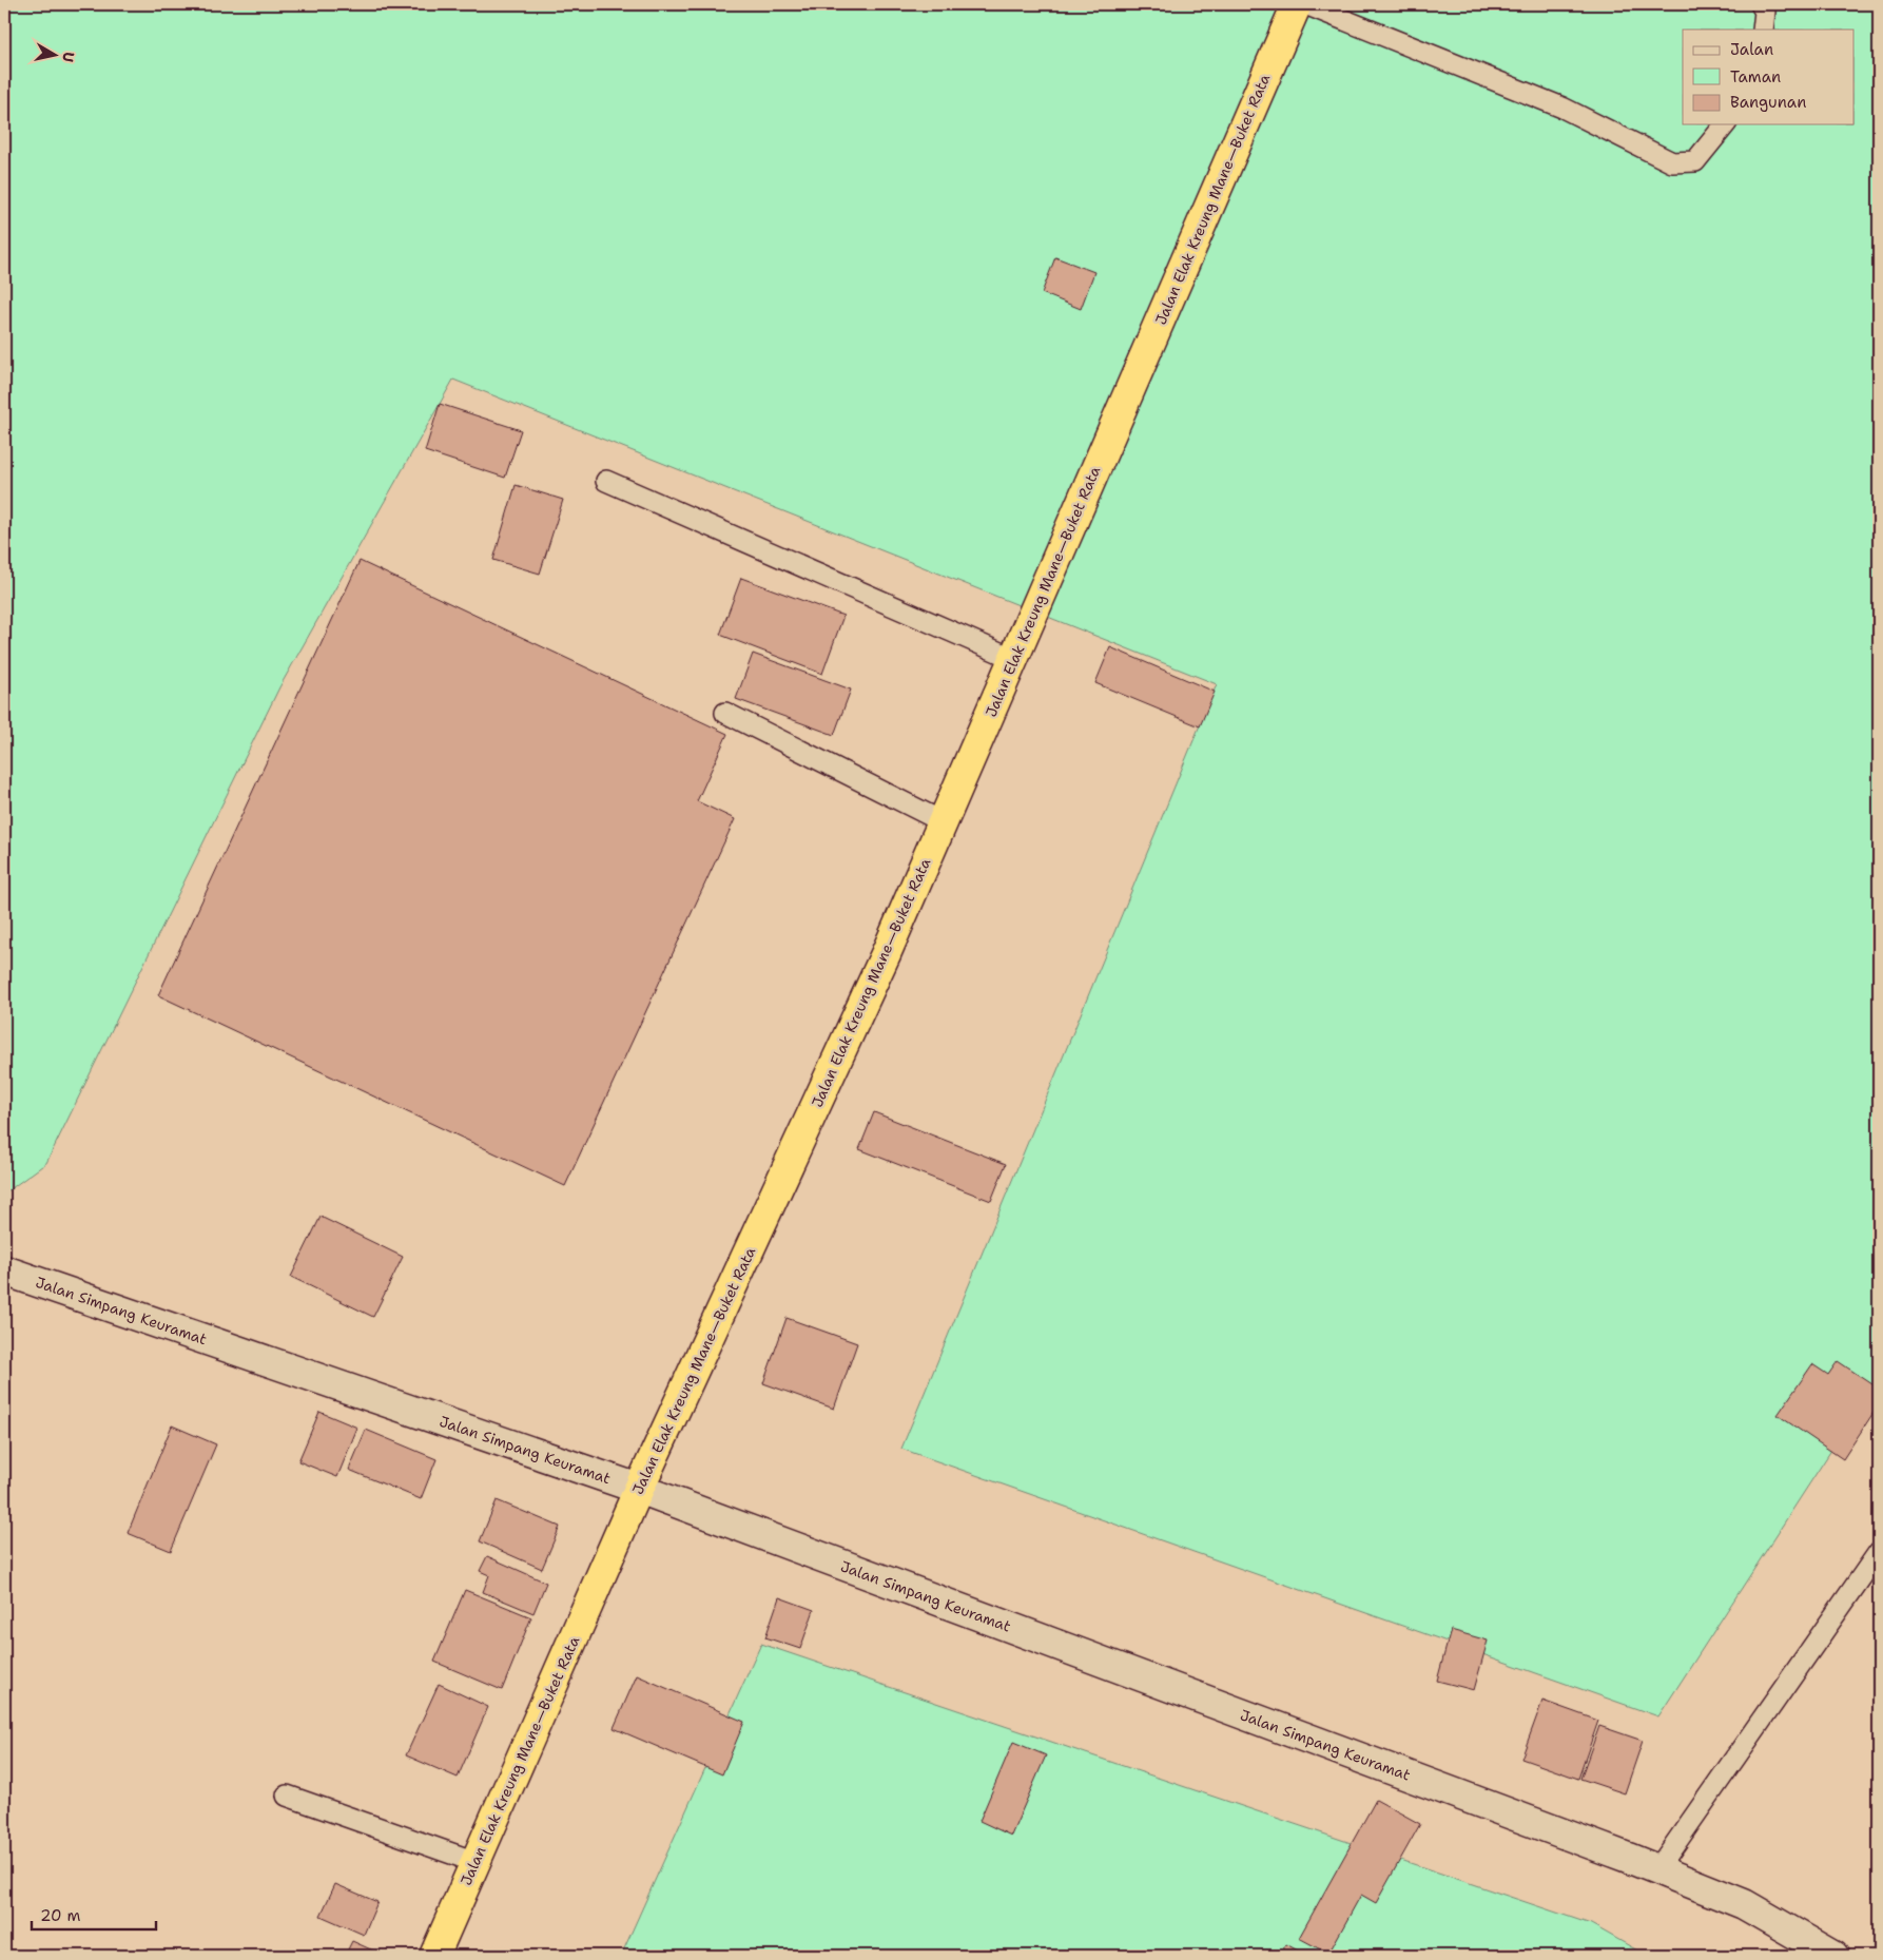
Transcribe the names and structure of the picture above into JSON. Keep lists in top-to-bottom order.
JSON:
{
  "streets": {
    "highway": ["Jalan Elak Kreung Mane—Buket Rata"],
    "main road": ["Jalan Simpang Keuramat"]
  },
  "crossings": [
    ["Jalan Elak Kreung Mane—Buket Rata", "Jalan Simpang Keuramat"]
  ],
  "legend": ["Jalan", "Taman", "Bangunan"],
  "scale_bar": "20 m",
  "north": "right"
}
